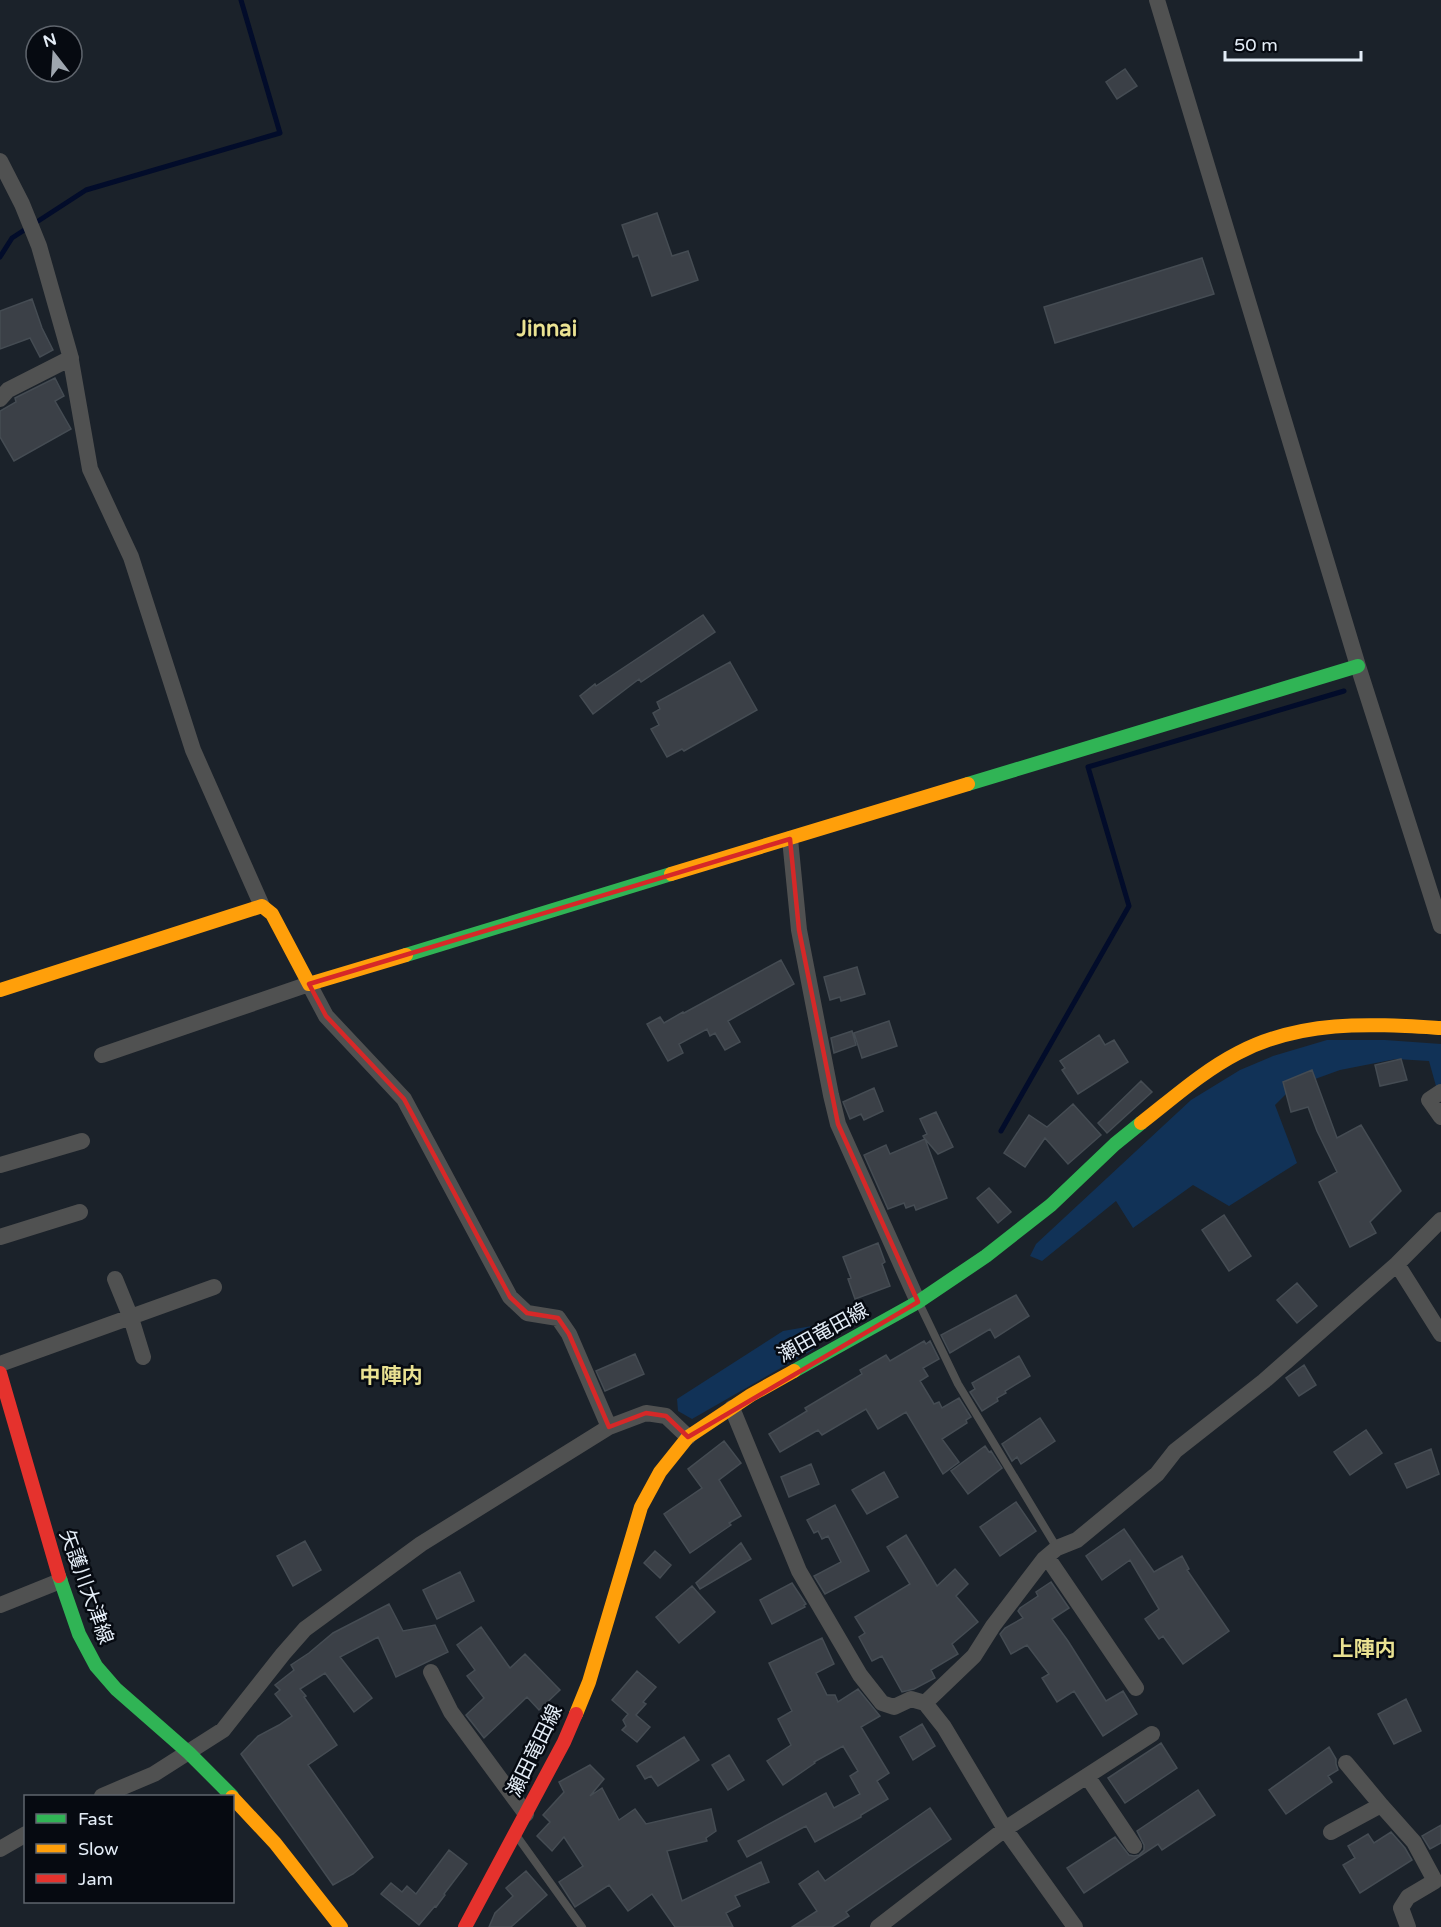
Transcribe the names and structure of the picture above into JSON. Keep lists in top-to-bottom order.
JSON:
{
  "streets": {
    "main road": ["瀬田竜田線", "矢護川大津線"]
  },
  "districts": ["Jinnai", "中陣内", "上陣内"],
  "legend": ["Fast", "Slow", "Jam"],
  "scale_bar": "50 m",
  "north": "top"
}
